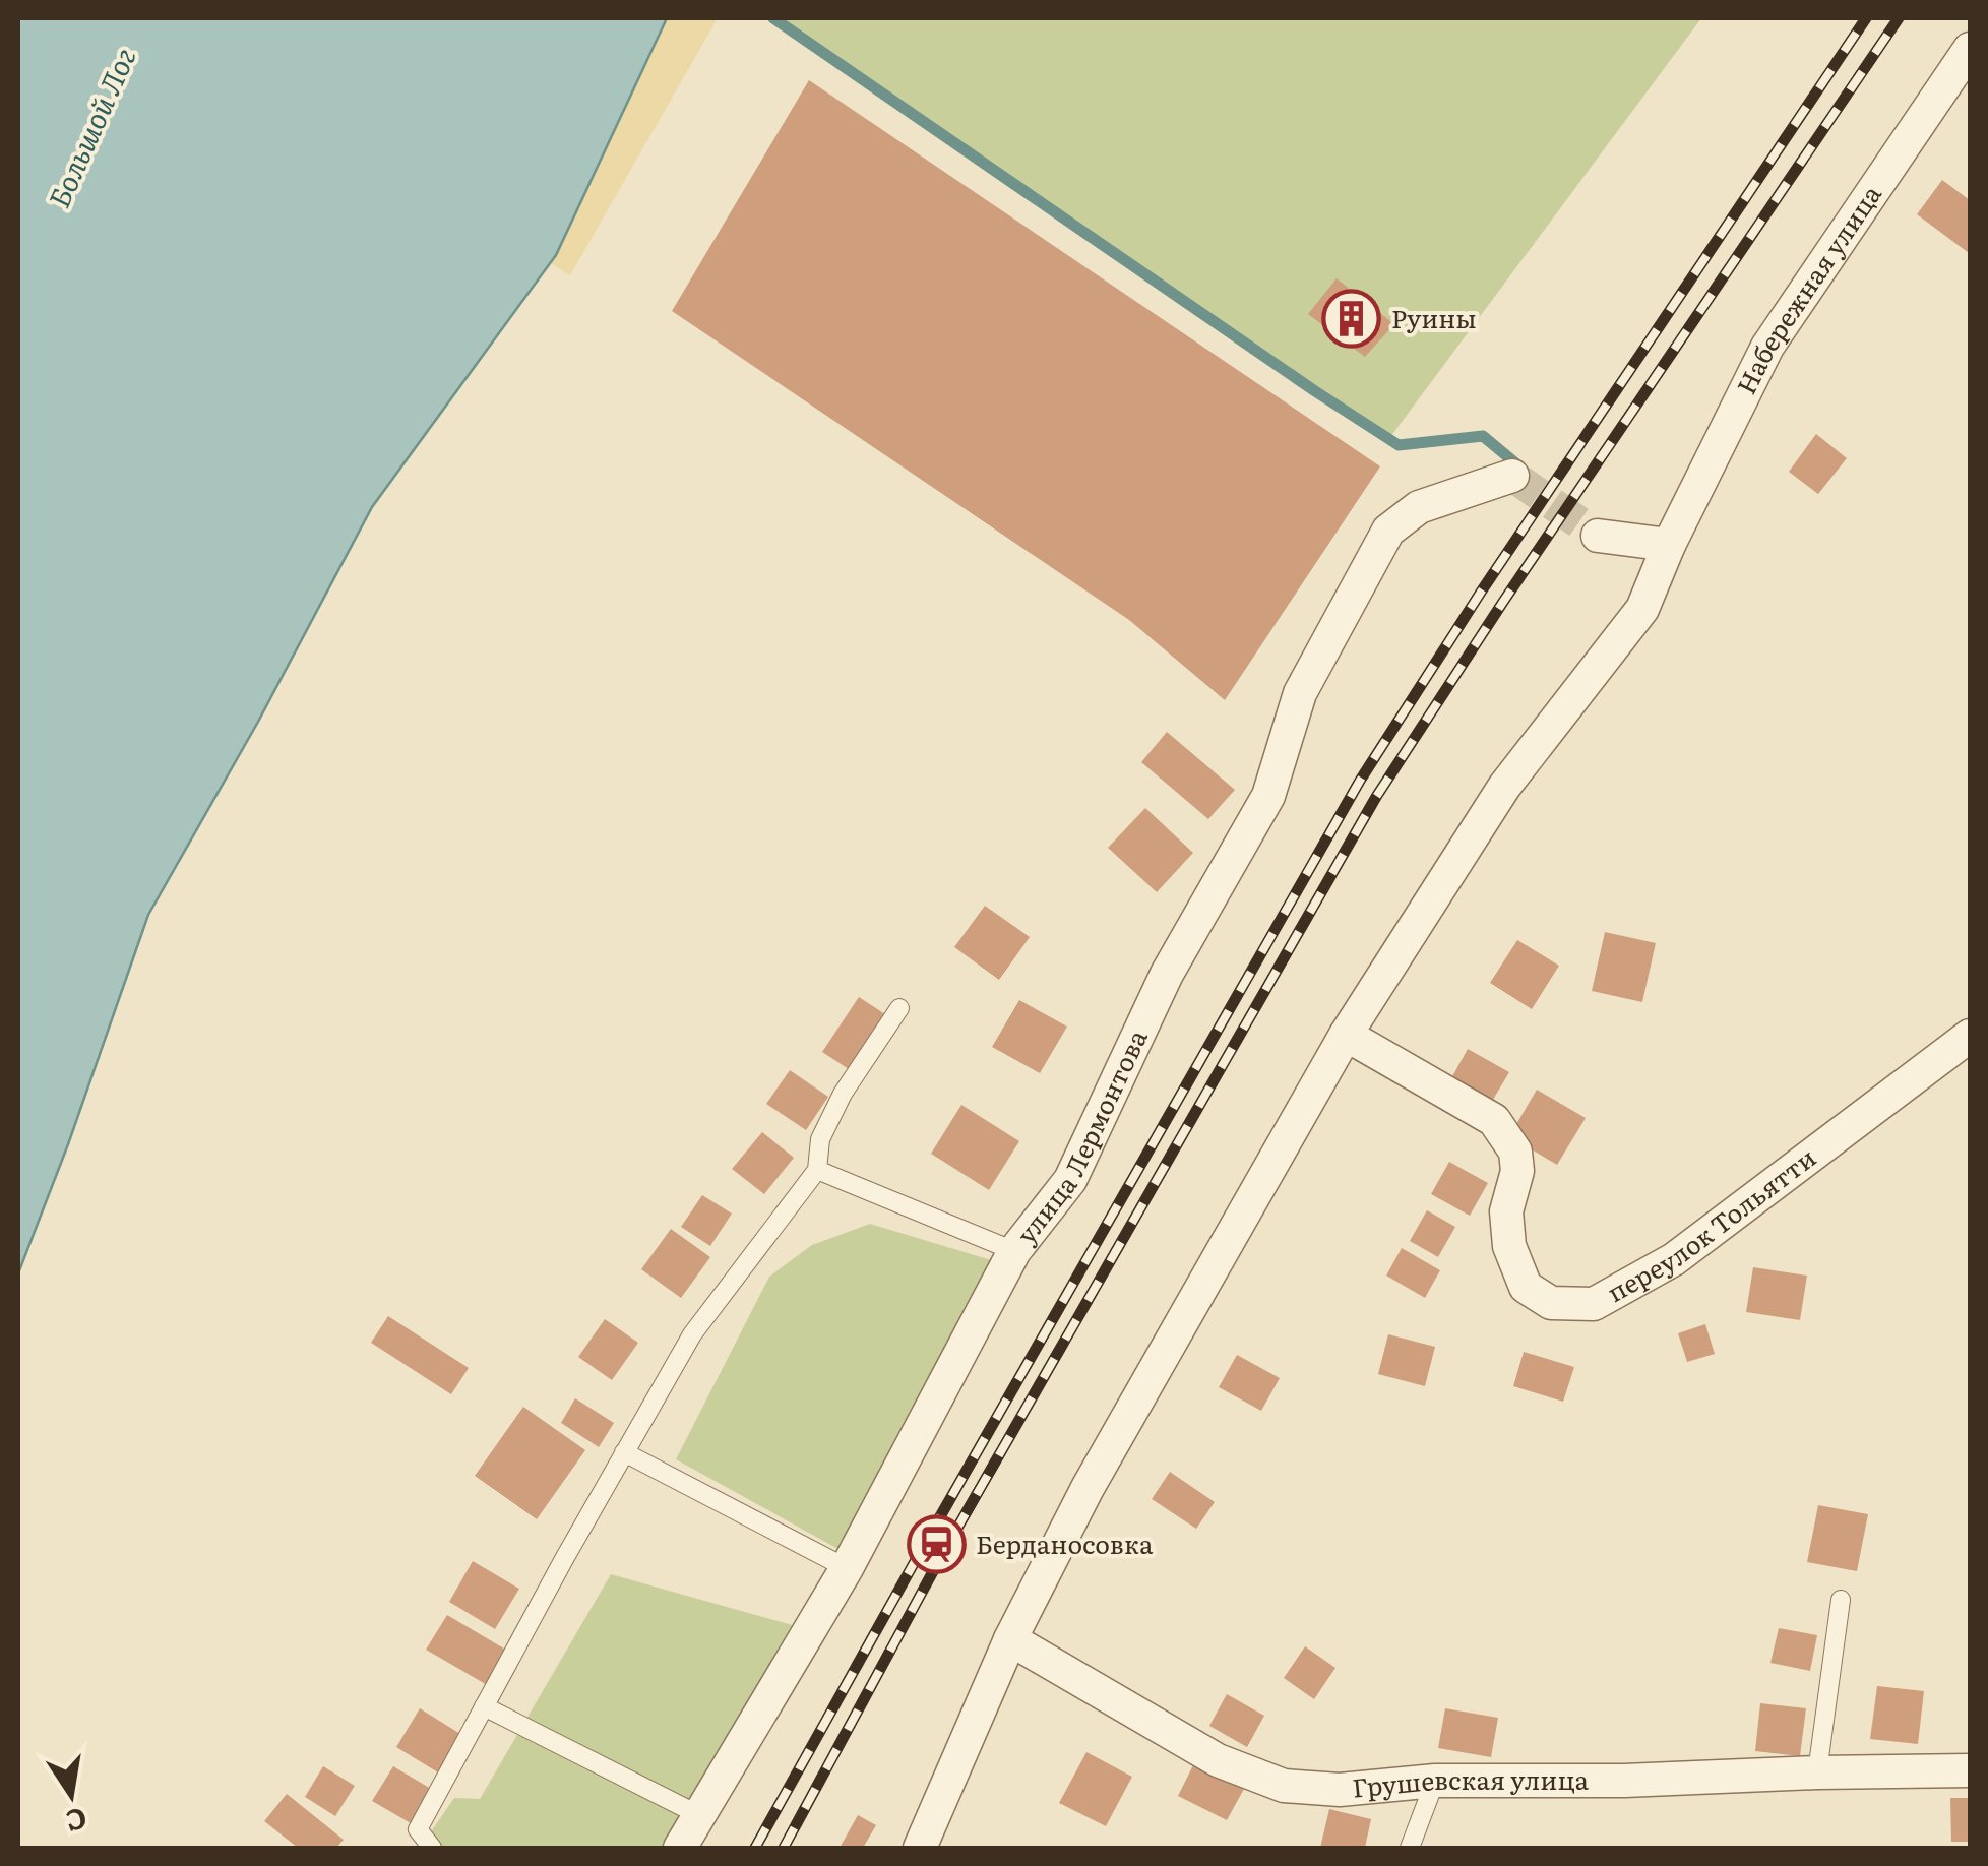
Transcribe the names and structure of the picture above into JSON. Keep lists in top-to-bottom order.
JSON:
{
  "streets": {
    "street": [
      "Набережная улица",
      "улица Лермонтова",
      "переулок Тольятти",
      "Грушевская улица"
    ]
  },
  "water": ["Большой Лог"],
  "places": {
    "building": ["Руины"],
    "station": ["Берданосовка"]
  },
  "north": "bottom"
}
